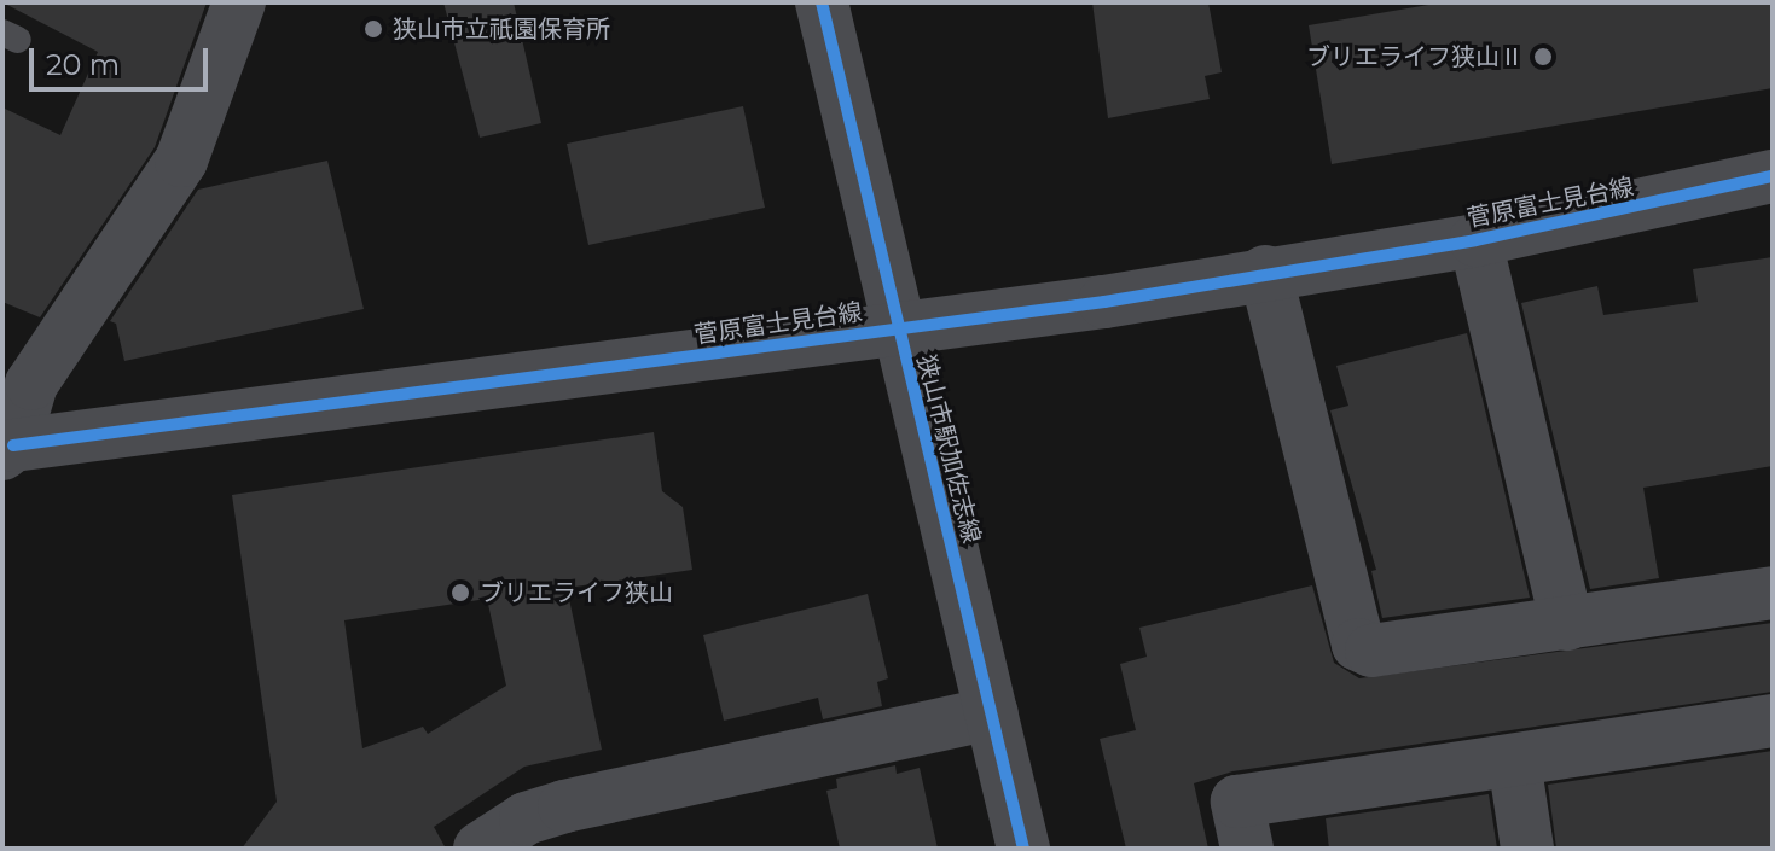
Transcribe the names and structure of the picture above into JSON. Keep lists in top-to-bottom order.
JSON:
{
  "streets": {
    "street": ["菅原富士見台線", "狭山市駅加佐志線"]
  },
  "crossings": [
    ["菅原富士見台線", "狭山市駅加佐志線"]
  ],
  "places": ["狭山市立祇園保育所", "ブリエライフ狭山Ⅱ", "ブリエライフ狭山"],
  "scale_bar": "20 m"
}
